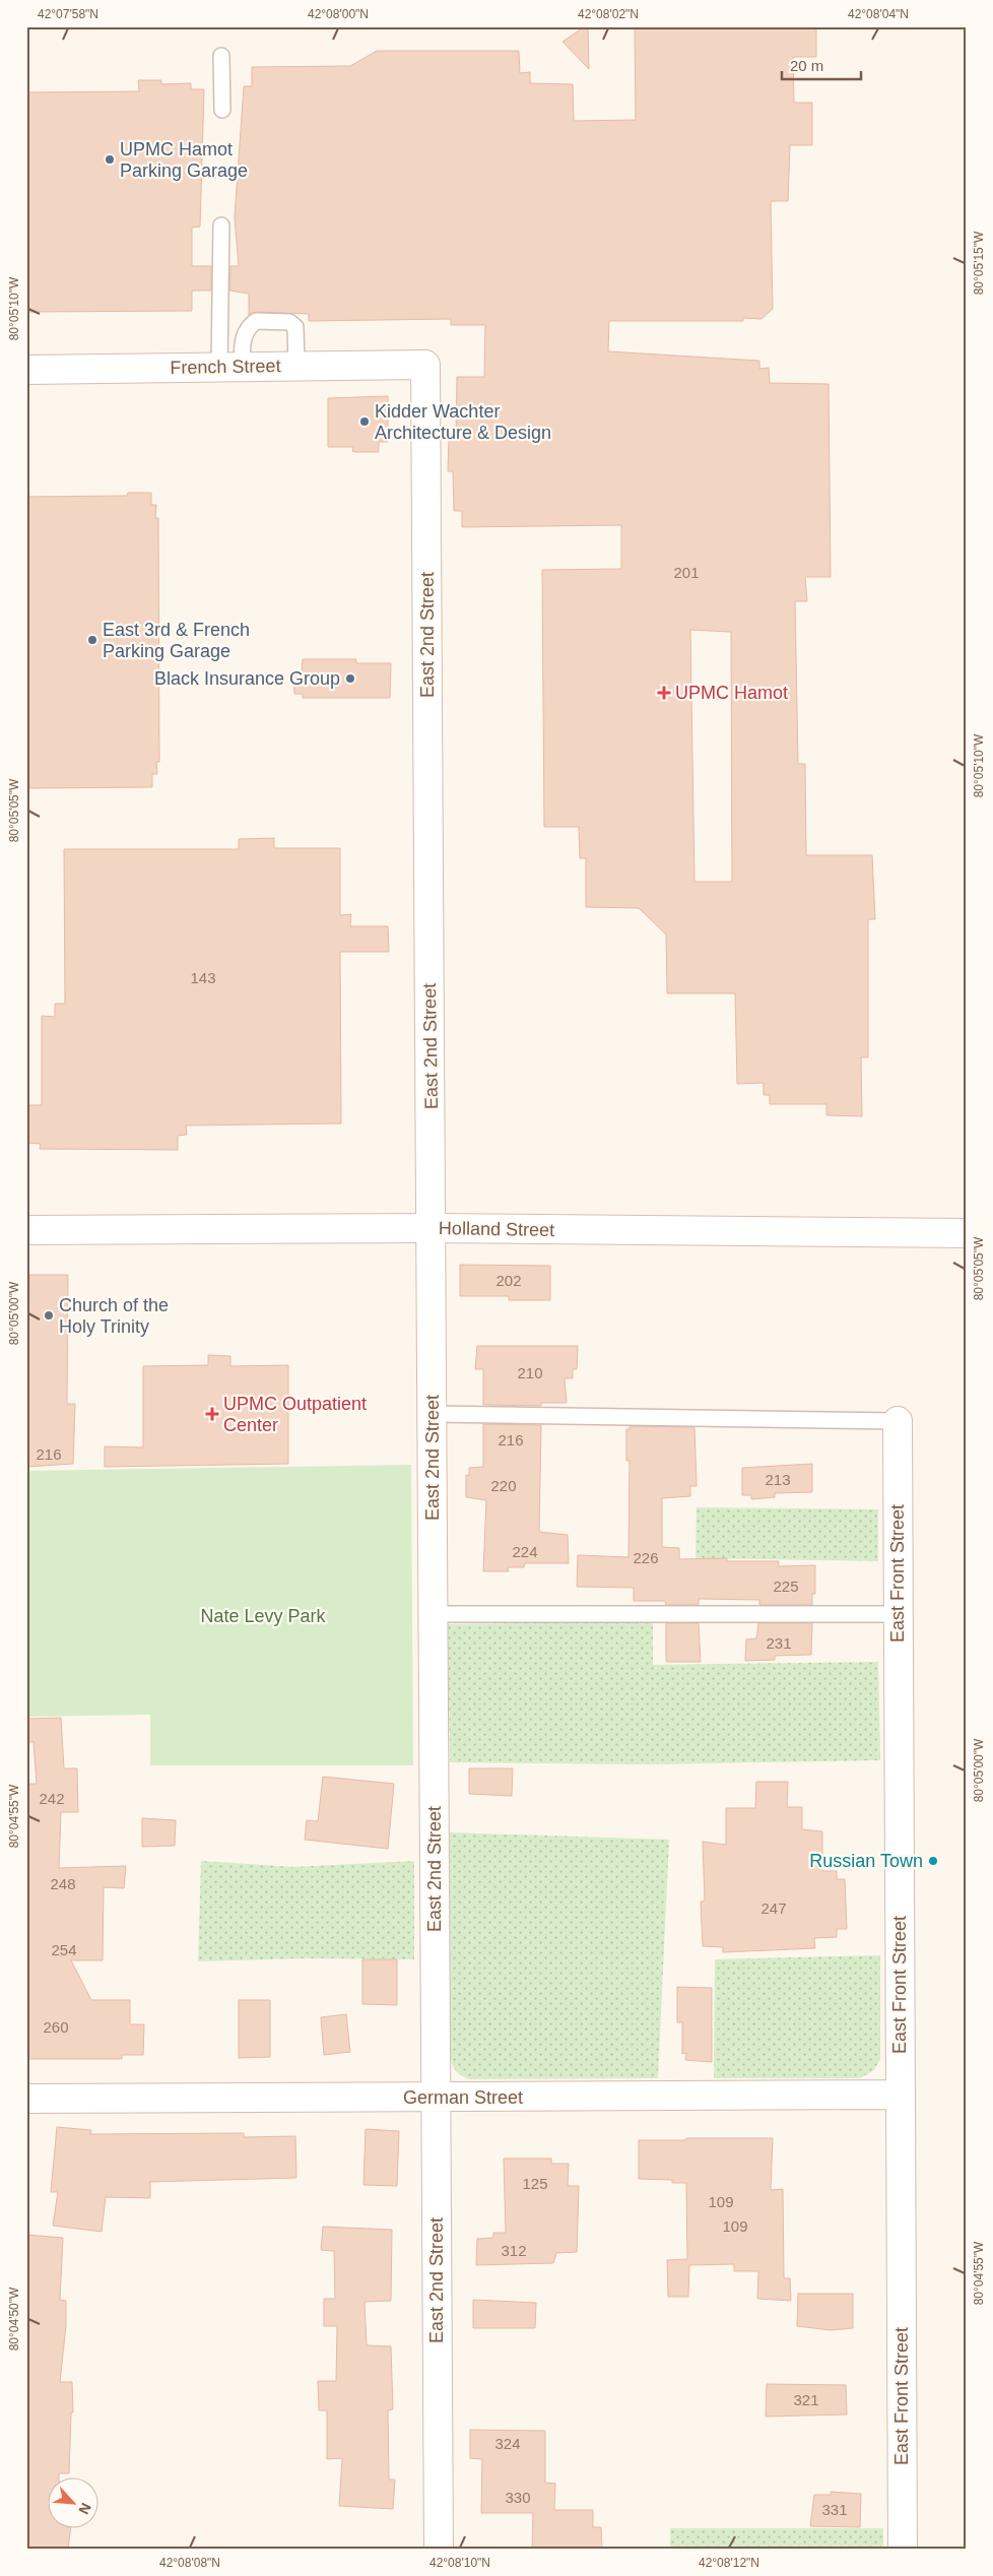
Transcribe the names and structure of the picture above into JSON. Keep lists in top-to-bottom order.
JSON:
{
  "streets": {
    "street": [
      "French Street",
      "East 2nd Street",
      "Holland Street",
      "East Front Street",
      "German Street"
    ]
  },
  "crossings": [
    ["French Street", "East 2nd Street"],
    ["East 2nd Street", "Holland Street"],
    ["East 2nd Street", "German Street"],
    ["East Front Street", "German Street"]
  ],
  "parks": ["Nate Levy Park"],
  "places": {
    "other": [
      "UPMC Hamot Parking Garage",
      "Kidder Wachter Architecture & Design",
      "East 3rd & French Parking Garage",
      "Black Insurance Group",
      "Church of the Holy Trinity",
      "Russian Town"
    ],
    "health": ["UPMC Hamot", "UPMC Outpatient Center"]
  },
  "house_numbers": [
    "201",
    "143",
    "202",
    "210",
    "216",
    "216",
    "213",
    "220",
    "224",
    "226",
    "225",
    "231",
    "242",
    "248",
    "247",
    "254",
    "260",
    "125",
    "109",
    "109",
    "312",
    "321",
    "324",
    "330",
    "331"
  ],
  "scale_bar": "20 m",
  "north": "bottom right",
  "coordinates": [
    "42°07'58\"N",
    "42°08'00\"N",
    "42°08'02\"N",
    "42°08'04\"N",
    "80°05'15\"W",
    "80°05'10\"W",
    "80°05'05\"W",
    "80°05'00\"W",
    "80°04'55\"W",
    "80°04'50\"W",
    "42°08'08\"N",
    "42°08'10\"N",
    "42°08'12\"N"
  ]
}
